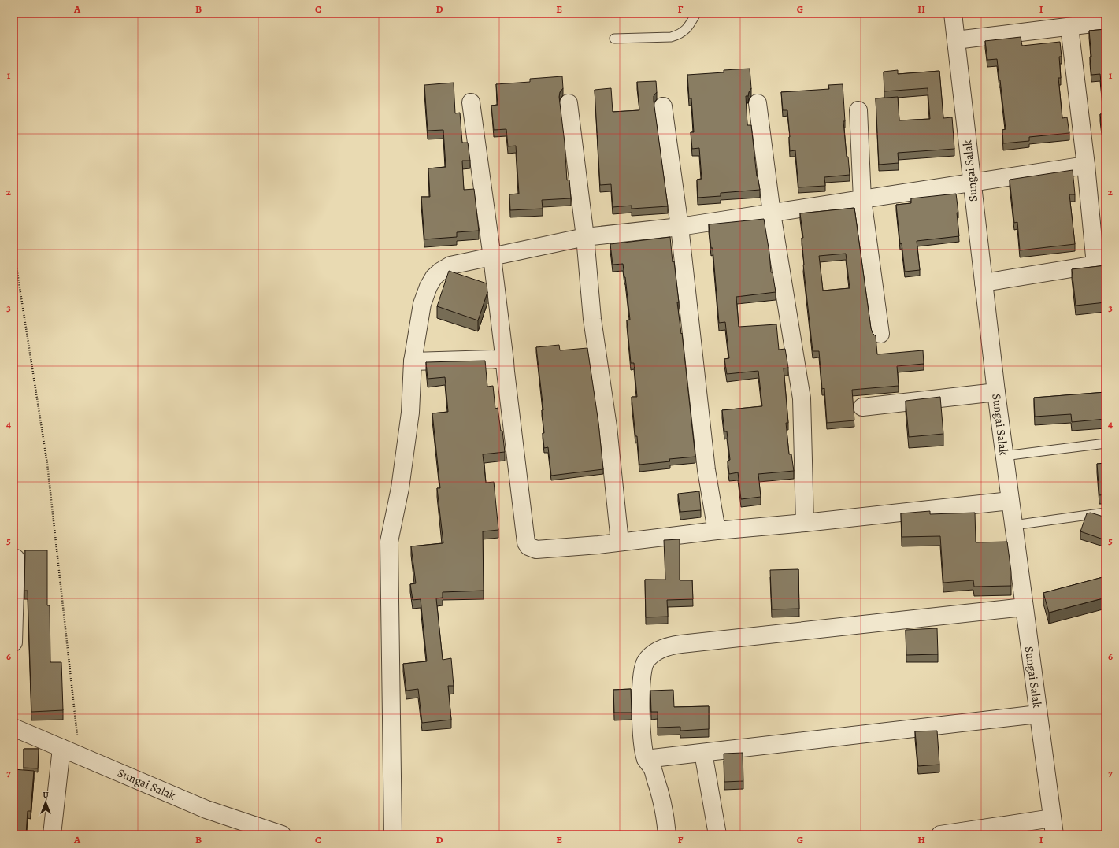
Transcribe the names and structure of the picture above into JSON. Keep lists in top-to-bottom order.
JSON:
{
  "streets": {
    "street": ["Sungai Salak"]
  },
  "north": "top",
  "grid": {
    "columns": [
      "A",
      "B",
      "C",
      "D",
      "E",
      "F",
      "G",
      "H",
      "I"
    ],
    "rows": [
      "1",
      "2",
      "3",
      "4",
      "5",
      "6",
      "7"
    ]
  }
}
